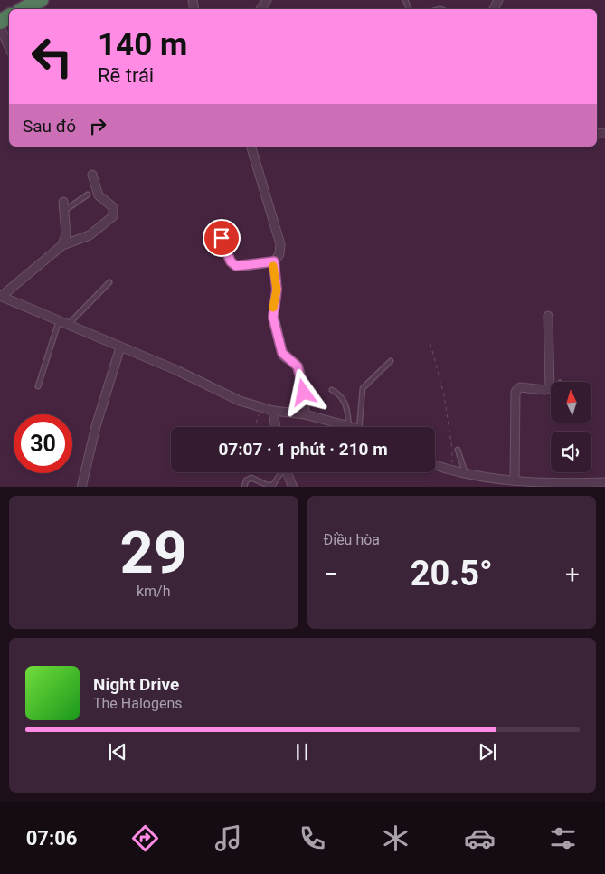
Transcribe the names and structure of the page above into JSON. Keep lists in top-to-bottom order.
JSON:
{
  "north": "top",
  "page": {
    "turn": ["140 m", "Rẽ trái"],
    "then": "Sau đó",
    "limit": "30",
    "trip": "07:07 · 1 phút · 210 m",
    "tile": [
      ["29", "km/h"],
      "Điều hòa"
    ],
    "heat": ["−", "20.5°", "+"],
    "song": ["Night Drive", "The Halogens"],
    "tabs": "07:06"
  }
}
